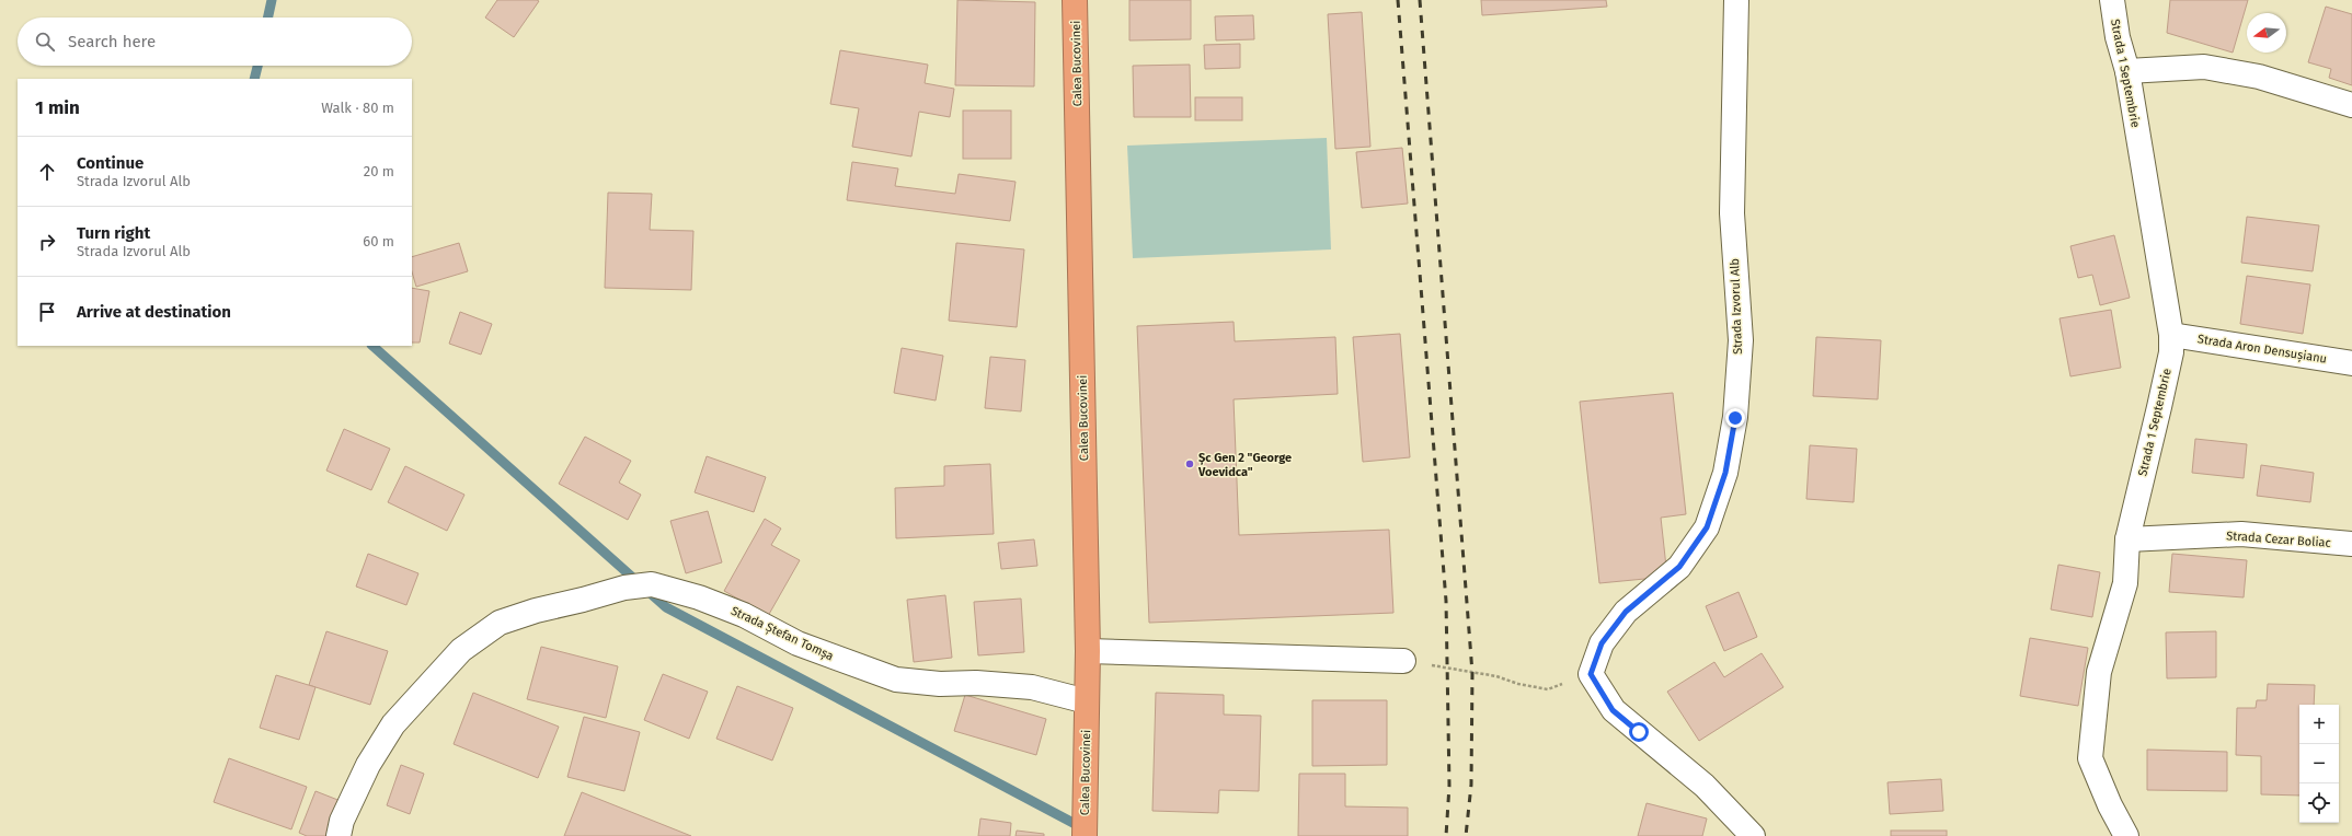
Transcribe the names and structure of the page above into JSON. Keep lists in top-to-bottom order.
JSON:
{
  "streets": {
    "highway": ["Calea Bucovinei"],
    "street": [
      "Strada 1 Septembrie",
      "Strada Izvorul Alb",
      "Strada Aron Densușianu",
      "Strada Cezar Boliac",
      "Strada Ștefan Tomșa"
    ]
  },
  "crossings": [
    ["Calea Bucovinei", "Strada Ștefan Tomșa"],
    ["Strada 1 Septembrie", "Strada Aron Densușianu"],
    ["Strada 1 Septembrie", "Strada Cezar Boliac"]
  ],
  "places": ["Șc Gen 2 \"George Voevidca\""],
  "north": "left",
  "page": {
    "search": "Search here",
    "heading": ["1 min", "Walk · 80 m"],
    "list": [
      ["Continue", "Strada Izvorul Alb", "20 m"],
      ["Turn right", "Strada Izvorul Alb", "60 m"],
      "Arrive at destination"
    ],
    "map_buttons": ["+", "−"]
  }
}
